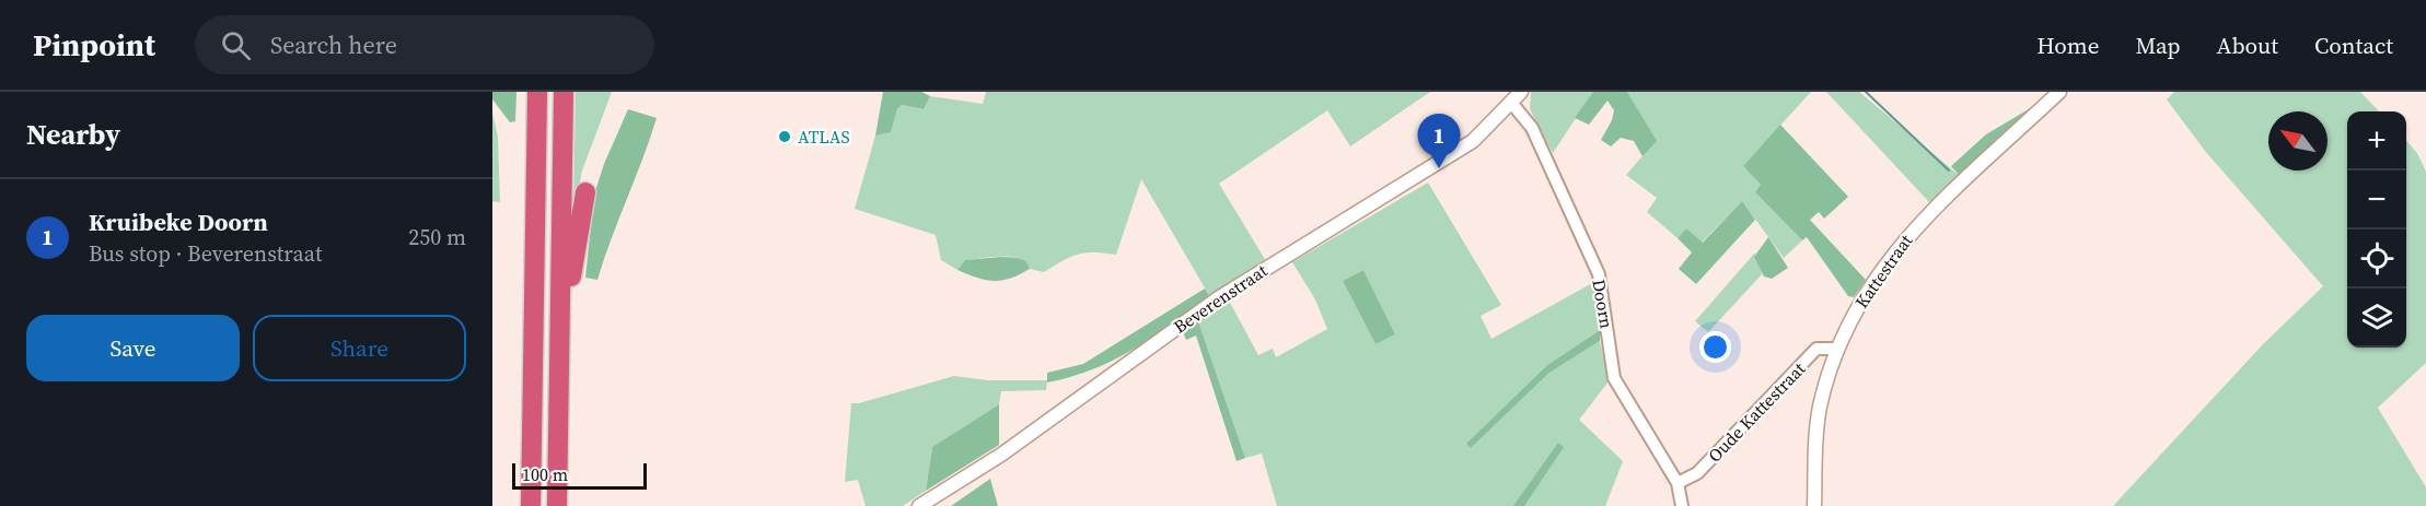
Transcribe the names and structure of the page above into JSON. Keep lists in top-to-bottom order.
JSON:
{
  "streets": {
    "street": [
      "Kattestraat",
      "Beverenstraat",
      "Doorn",
      "Oude Kattestraat"
    ]
  },
  "crossings": [
    ["Kattestraat", "Oude Kattestraat"],
    ["Beverenstraat", "Doorn"],
    ["Doorn", "Oude Kattestraat"]
  ],
  "places": ["ATLAS"],
  "scale_bar": "100 m",
  "north": "top left",
  "page": {
    "header": "Pinpoint",
    "search": "Search here",
    "nav": [
      "Home",
      "Map",
      "About",
      "Contact"
    ],
    "heading": "Nearby",
    "map_buttons": ["+", "−"],
    "pins": "1",
    "list": [
      {
        "mark": "1",
        "name": "Kruibeke Doorn",
        "note": "Bus stop · Beverenstraat",
        "value": "250 m"
      }
    ],
    "buttons": ["Save", "Share"],
    "scale": "100 m"
  }
}
